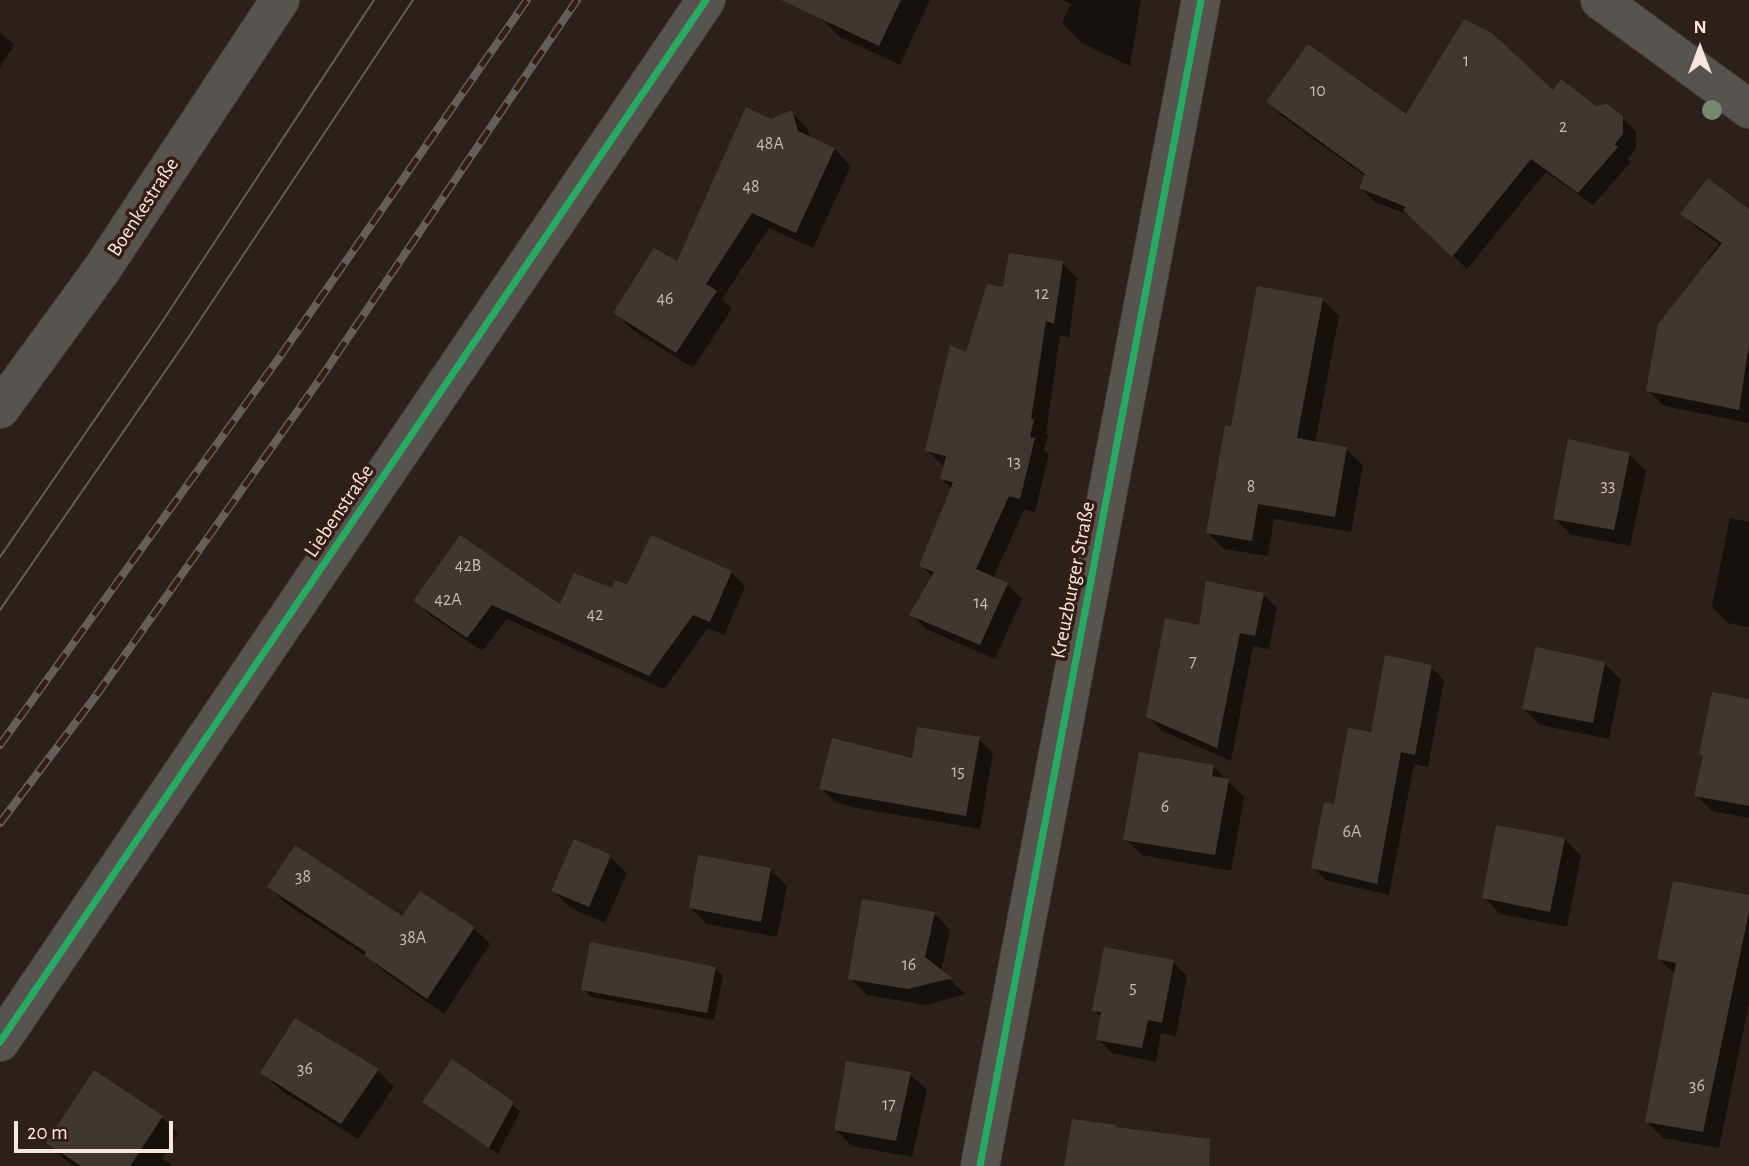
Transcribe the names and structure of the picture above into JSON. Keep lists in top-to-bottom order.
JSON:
{
  "streets": {
    "street": ["Boenkestraße", "Liebenstraße", "Kreuzburger Straße"]
  },
  "house_numbers": [
    "1",
    "10",
    "2",
    "48A",
    "48",
    "12",
    "46",
    "13",
    "33",
    "8",
    "42B",
    "42A",
    "14",
    "42",
    "7",
    "15",
    "6",
    "6A",
    "38",
    "38A",
    "16",
    "5",
    "36",
    "36",
    "17"
  ],
  "scale_bar": "20 m",
  "north": "top"
}
